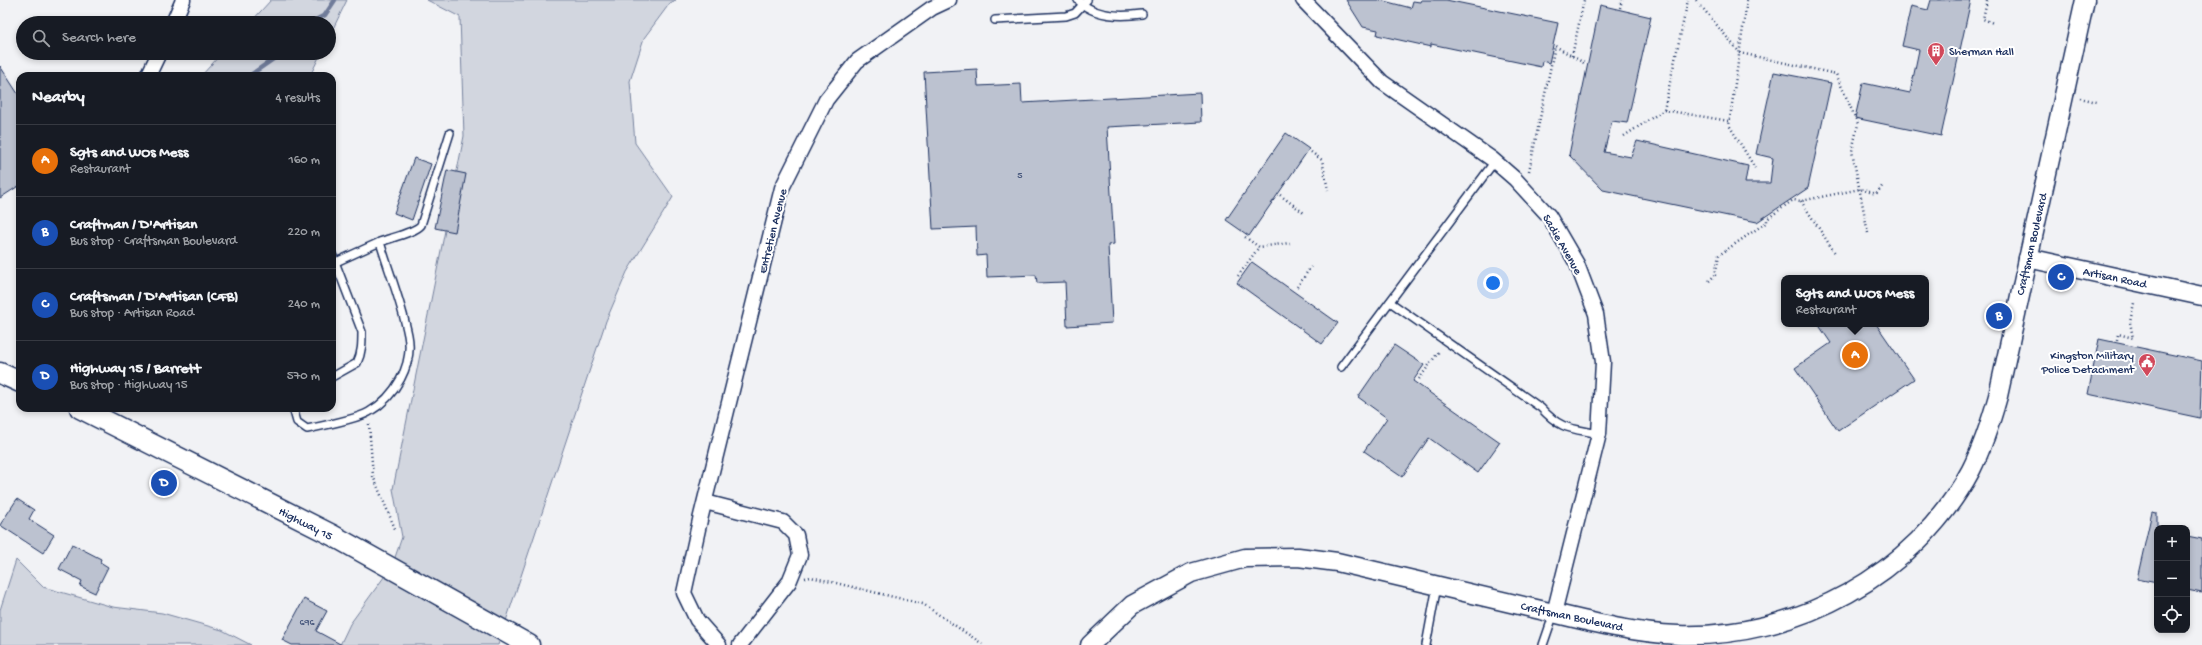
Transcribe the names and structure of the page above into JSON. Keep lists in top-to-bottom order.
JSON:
{
  "streets": {
    "main road": ["Highway 15"],
    "street": [
      "Entretien Avenue",
      "Sadie Avenue",
      "Craftsman Boulevard",
      "Artisan Road"
    ]
  },
  "crossings": [
    ["Sadie Avenue", "Craftsman Boulevard"],
    ["Craftsman Boulevard", "Artisan Road"]
  ],
  "places": {
    "building": ["Sherman Hall"],
    "public building": ["Kingston Military Police Detachment"]
  },
  "house_numbers": ["5", "696"],
  "page": {
    "search": "Search here",
    "heading": ["Nearby", "4 results"],
    "list": [
      {
        "mark": "A",
        "name": "Sgts and WOs Mess",
        "note": "Restaurant",
        "value": "160 m"
      },
      {
        "mark": "B",
        "name": "Craftman / D'Artisan",
        "note": "Bus stop · Craftsman Boulevard",
        "value": "220 m"
      },
      {
        "mark": "C",
        "name": "Craftsman / D'Artisan (CFB)",
        "note": "Bus stop · Artisan Road",
        "value": "240 m"
      },
      {
        "mark": "D",
        "name": "Highway 15 / Barrett",
        "note": "Bus stop · Highway 15",
        "value": "570 m"
      }
    ],
    "pins": [
      "C",
      "B",
      "A",
      "D"
    ],
    "popup": ["Sgts and WOs Mess", "Restaurant"],
    "map_buttons": ["+", "−"]
  }
}
